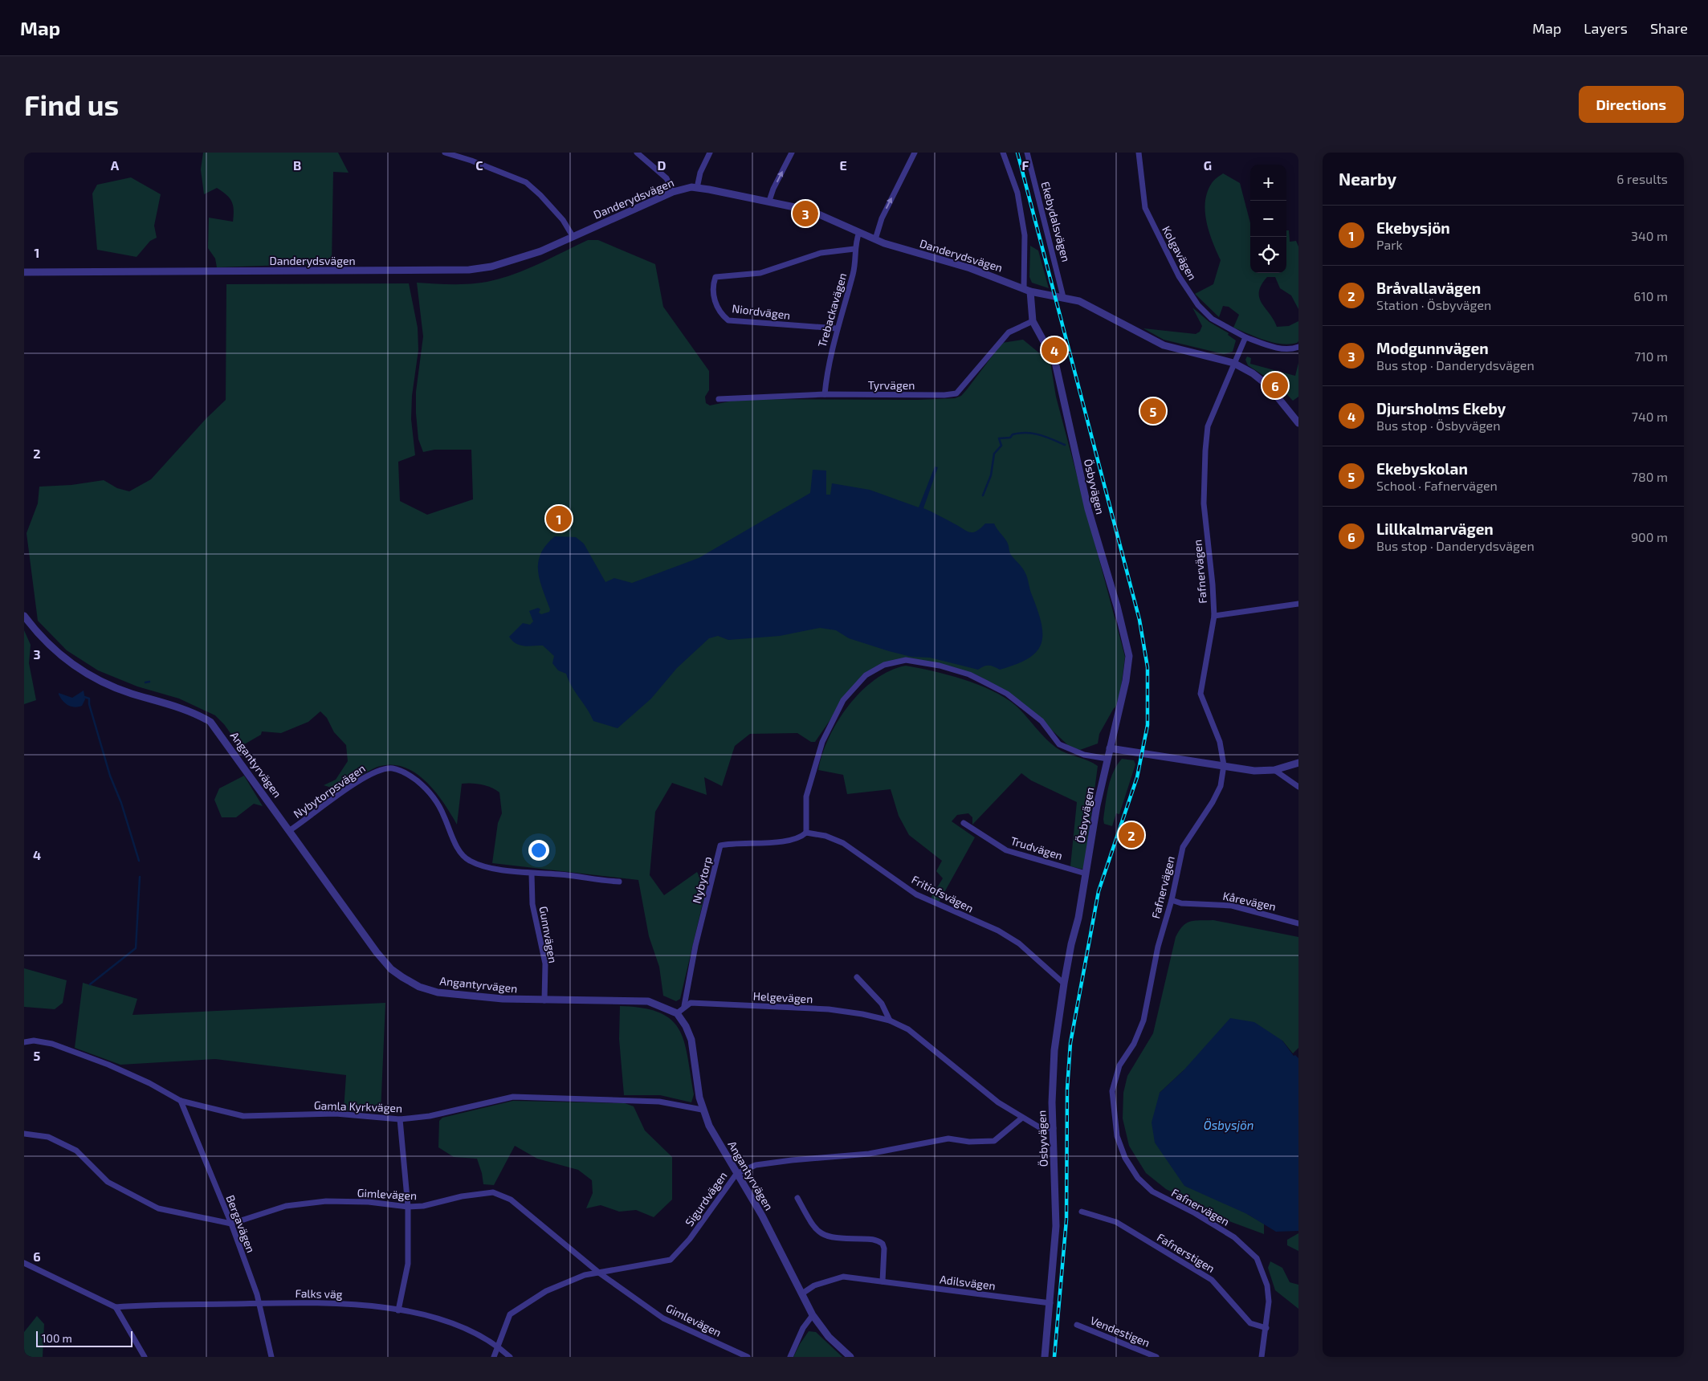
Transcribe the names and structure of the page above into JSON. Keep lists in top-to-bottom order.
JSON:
{
  "streets": {
    "street": [
      "Danderydsvägen",
      "Ekebydalsvägen",
      "Kolgavägen",
      "Trebackavägen",
      "Niordvägen",
      "Tyrvägen",
      "Ösbyvägen",
      "Fafnervägen",
      "Angantyrvägen",
      "Nybytorpsvägen",
      "Trudvägen",
      "Nybytorp",
      "Fritiofsvägen",
      "Kårevägen",
      "Gunnvägen",
      "Helgevägen",
      "Gamla Kyrkvägen",
      "Gimlevägen",
      "Sigurdvägen",
      "Bergavägen",
      "Fafnerstigen",
      "Adilsvägen",
      "Falks väg",
      "Vendestigen"
    ]
  },
  "crossings": [
    ["Danderydsvägen", "Ekebydalsvägen"],
    ["Danderydsvägen", "Trebackavägen"],
    ["Danderydsvägen", "Ösbyvägen"],
    ["Danderydsvägen", "Fafnervägen"],
    ["Kolgavägen", "Fafnervägen"],
    ["Trebackavägen", "Niordvägen"],
    ["Trebackavägen", "Tyrvägen"],
    ["Tyrvägen", "Ösbyvägen"],
    ["Ösbyvägen", "Trudvägen"],
    ["Ösbyvägen", "Fritiofsvägen"],
    ["Ösbyvägen", "Helgevägen"],
    ["Ösbyvägen", "Adilsvägen"],
    ["Fafnervägen", "Kårevägen"],
    ["Fafnervägen", "Fafnerstigen"],
    ["Angantyrvägen", "Nybytorpsvägen"],
    ["Angantyrvägen", "Gunnvägen"],
    ["Angantyrvägen", "Gamla Kyrkvägen"],
    ["Angantyrvägen", "Sigurdvägen"],
    ["Angantyrvägen", "Adilsvägen"],
    ["Nybytorpsvägen", "Gunnvägen"],
    ["Nybytorp", "Fritiofsvägen"],
    ["Nybytorp", "Helgevägen"],
    ["Helgevägen", "Sigurdvägen"],
    ["Gamla Kyrkvägen", "Bergavägen"],
    ["Gimlevägen", "Sigurdvägen"],
    ["Gimlevägen", "Bergavägen"],
    ["Sigurdvägen", "Falks väg"],
    ["Bergavägen", "Falks väg"]
  ],
  "water": ["Ösbysjön"],
  "scale_bar": "100 m",
  "page": {
    "header": "Map",
    "nav": ["Map", "Layers", "Share"],
    "buttons": "Directions",
    "title": "Find us",
    "heading": ["Nearby", "6 results"],
    "map_buttons": ["+", "−"],
    "pins": [
      "3",
      "4",
      "6",
      "5",
      "1",
      "2"
    ],
    "list": [
      {
        "mark": "1",
        "name": "Ekebysjön",
        "note": "Park",
        "value": "340 m"
      },
      {
        "mark": "2",
        "name": "Bråvallavägen",
        "note": "Station · Ösbyvägen",
        "value": "610 m"
      },
      {
        "mark": "3",
        "name": "Modgunnvägen",
        "note": "Bus stop · Danderydsvägen",
        "value": "710 m"
      },
      {
        "mark": "4",
        "name": "Djursholms Ekeby",
        "note": "Bus stop · Ösbyvägen",
        "value": "740 m"
      },
      {
        "mark": "5",
        "name": "Ekebyskolan",
        "note": "School · Fafnervägen",
        "value": "780 m"
      },
      {
        "mark": "6",
        "name": "Lillkalmarvägen",
        "note": "Bus stop · Danderydsvägen",
        "value": "900 m"
      }
    ],
    "scale": "100 m"
  },
  "grid": {
    "columns": [
      "A",
      "B",
      "C",
      "D",
      "E",
      "F",
      "G"
    ],
    "rows": [
      "1",
      "2",
      "3",
      "4",
      "5",
      "6"
    ]
  }
}
